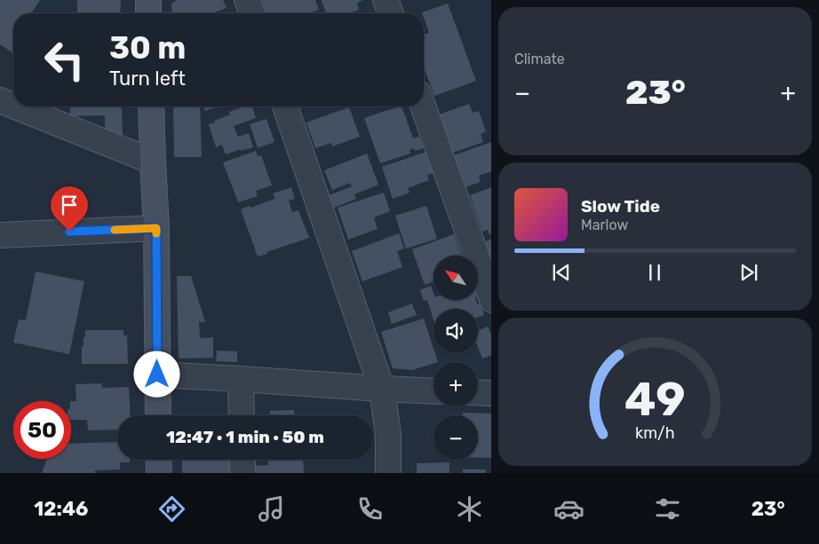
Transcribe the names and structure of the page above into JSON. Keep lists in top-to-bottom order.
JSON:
{
  "north": "top left",
  "page": {
    "tile": "Climate",
    "turn": ["30 m", "Turn left"],
    "heat": ["−", "23°", "+"],
    "song": ["Slow Tide", "Marlow"],
    "map_buttons": ["+", "−"],
    "limit": "50",
    "trip": "12:47 · 1 min · 50 m",
    "tabs": ["12:46", "23°"],
    "gauge": ["49", "km/h"]
  }
}
